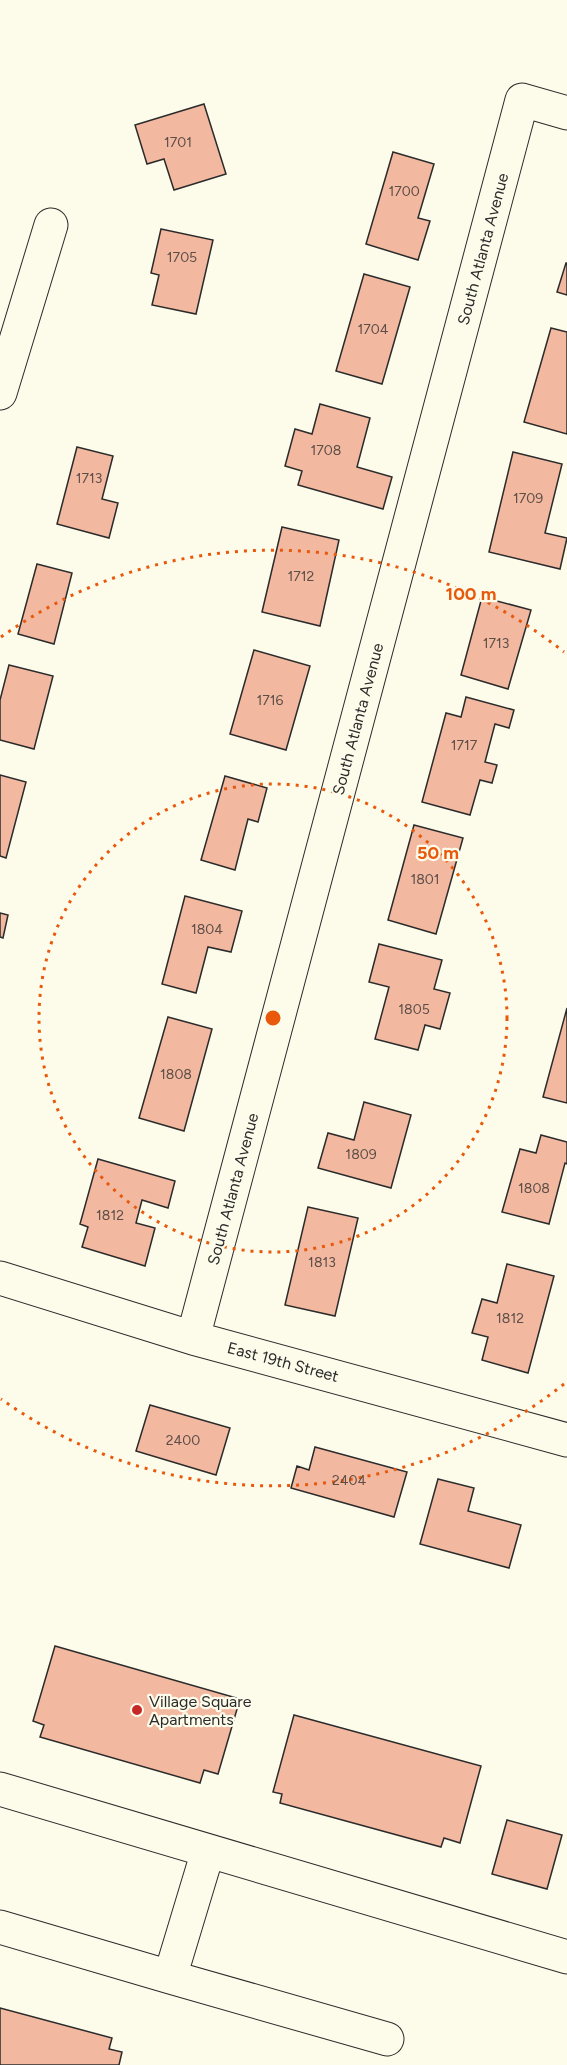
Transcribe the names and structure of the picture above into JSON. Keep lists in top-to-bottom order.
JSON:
{
  "streets": {
    "street": ["South Atlanta Avenue", "East 19th Street"]
  },
  "crossings": [
    ["South Atlanta Avenue", "East 19th Street"]
  ],
  "places": ["Village Square Apartments"],
  "house_numbers": [
    "1701",
    "1700",
    "1705",
    "1704",
    "1708",
    "1713",
    "1709",
    "1712",
    "1713",
    "1716",
    "1717",
    "1801",
    "1804",
    "1805",
    "1808",
    "1809",
    "1808",
    "1812",
    "1813",
    "1812",
    "2400",
    "2404"
  ],
  "rings": ["100 m", "50 m"]
}
